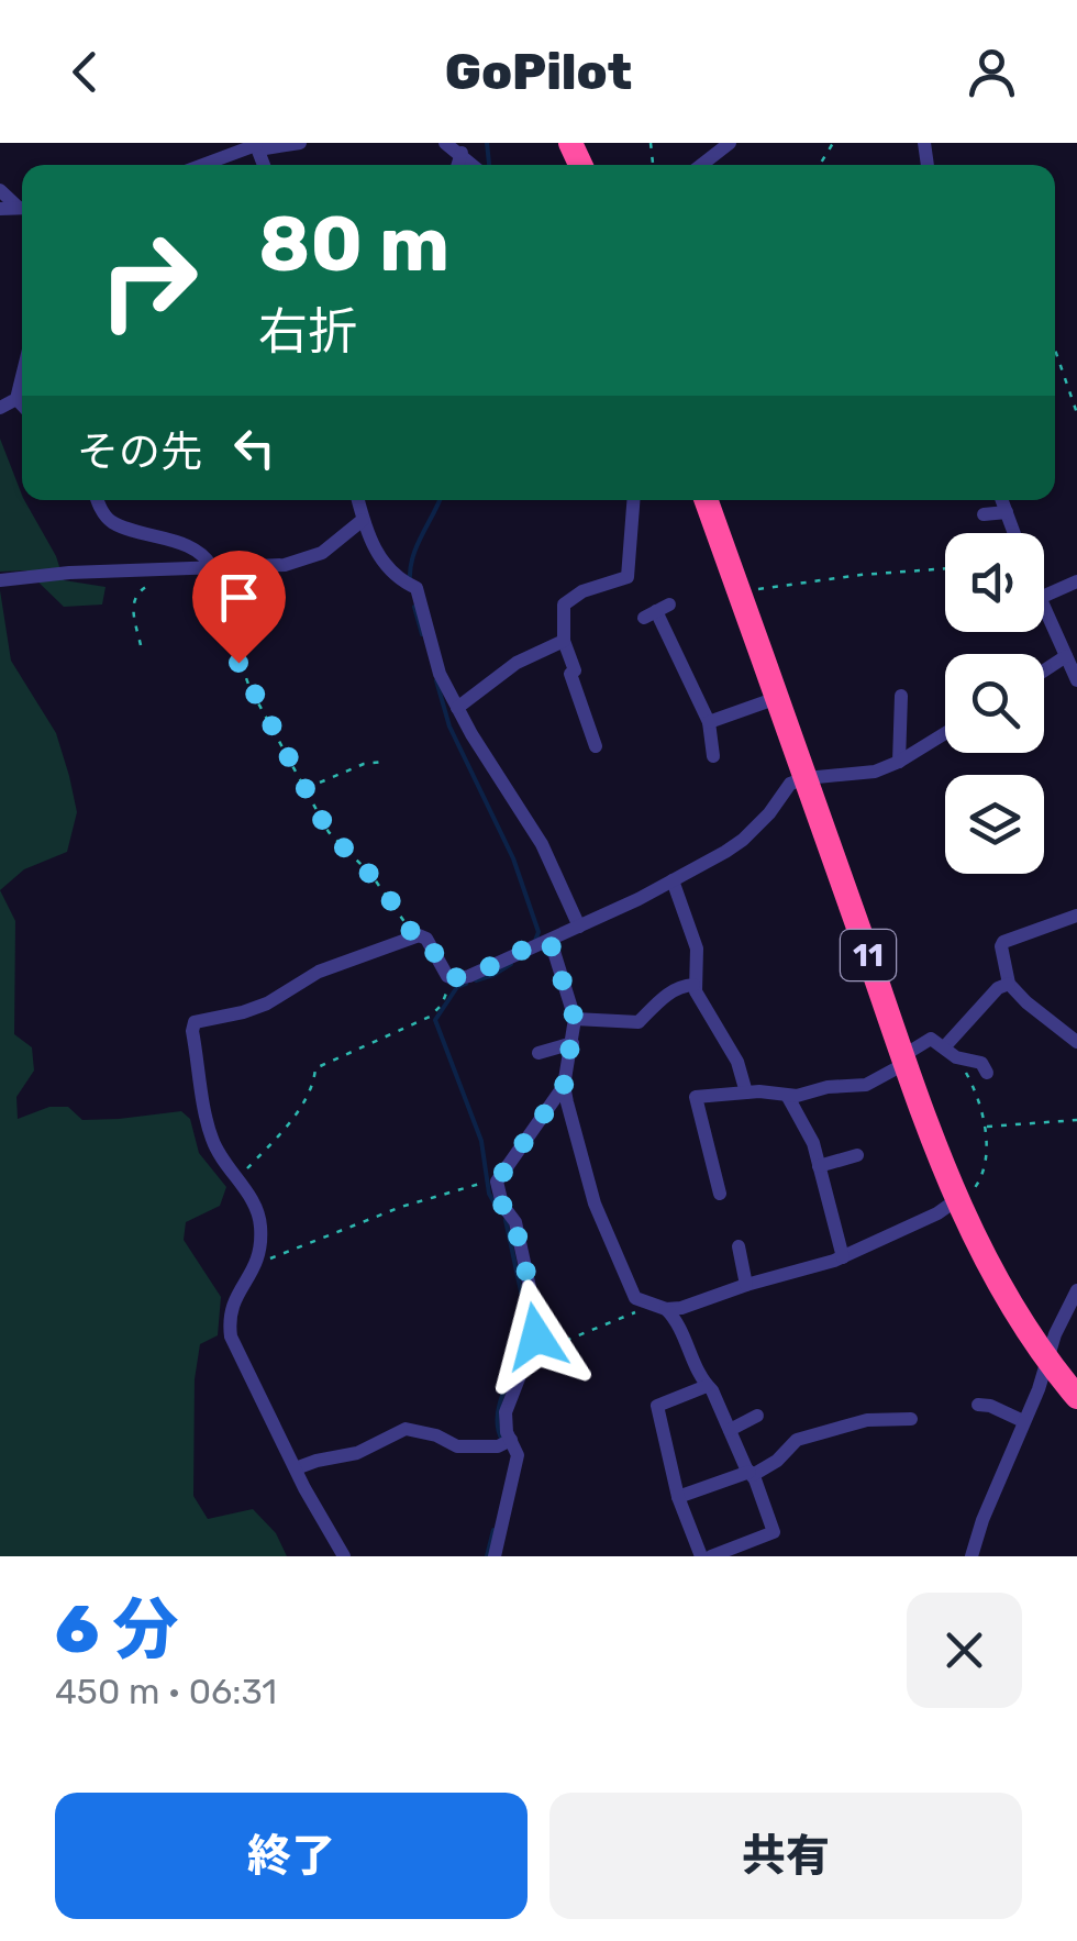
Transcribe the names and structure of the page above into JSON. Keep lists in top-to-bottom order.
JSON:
{
  "streets": {
    "highway": ["11"]
  },
  "page": {
    "header": "GoPilot",
    "turn": ["80 m", "右折"],
    "then": "その先",
    "heading": ["6 分", "450 m · 06:31"],
    "buttons": ["終了", "共有"]
  }
}
